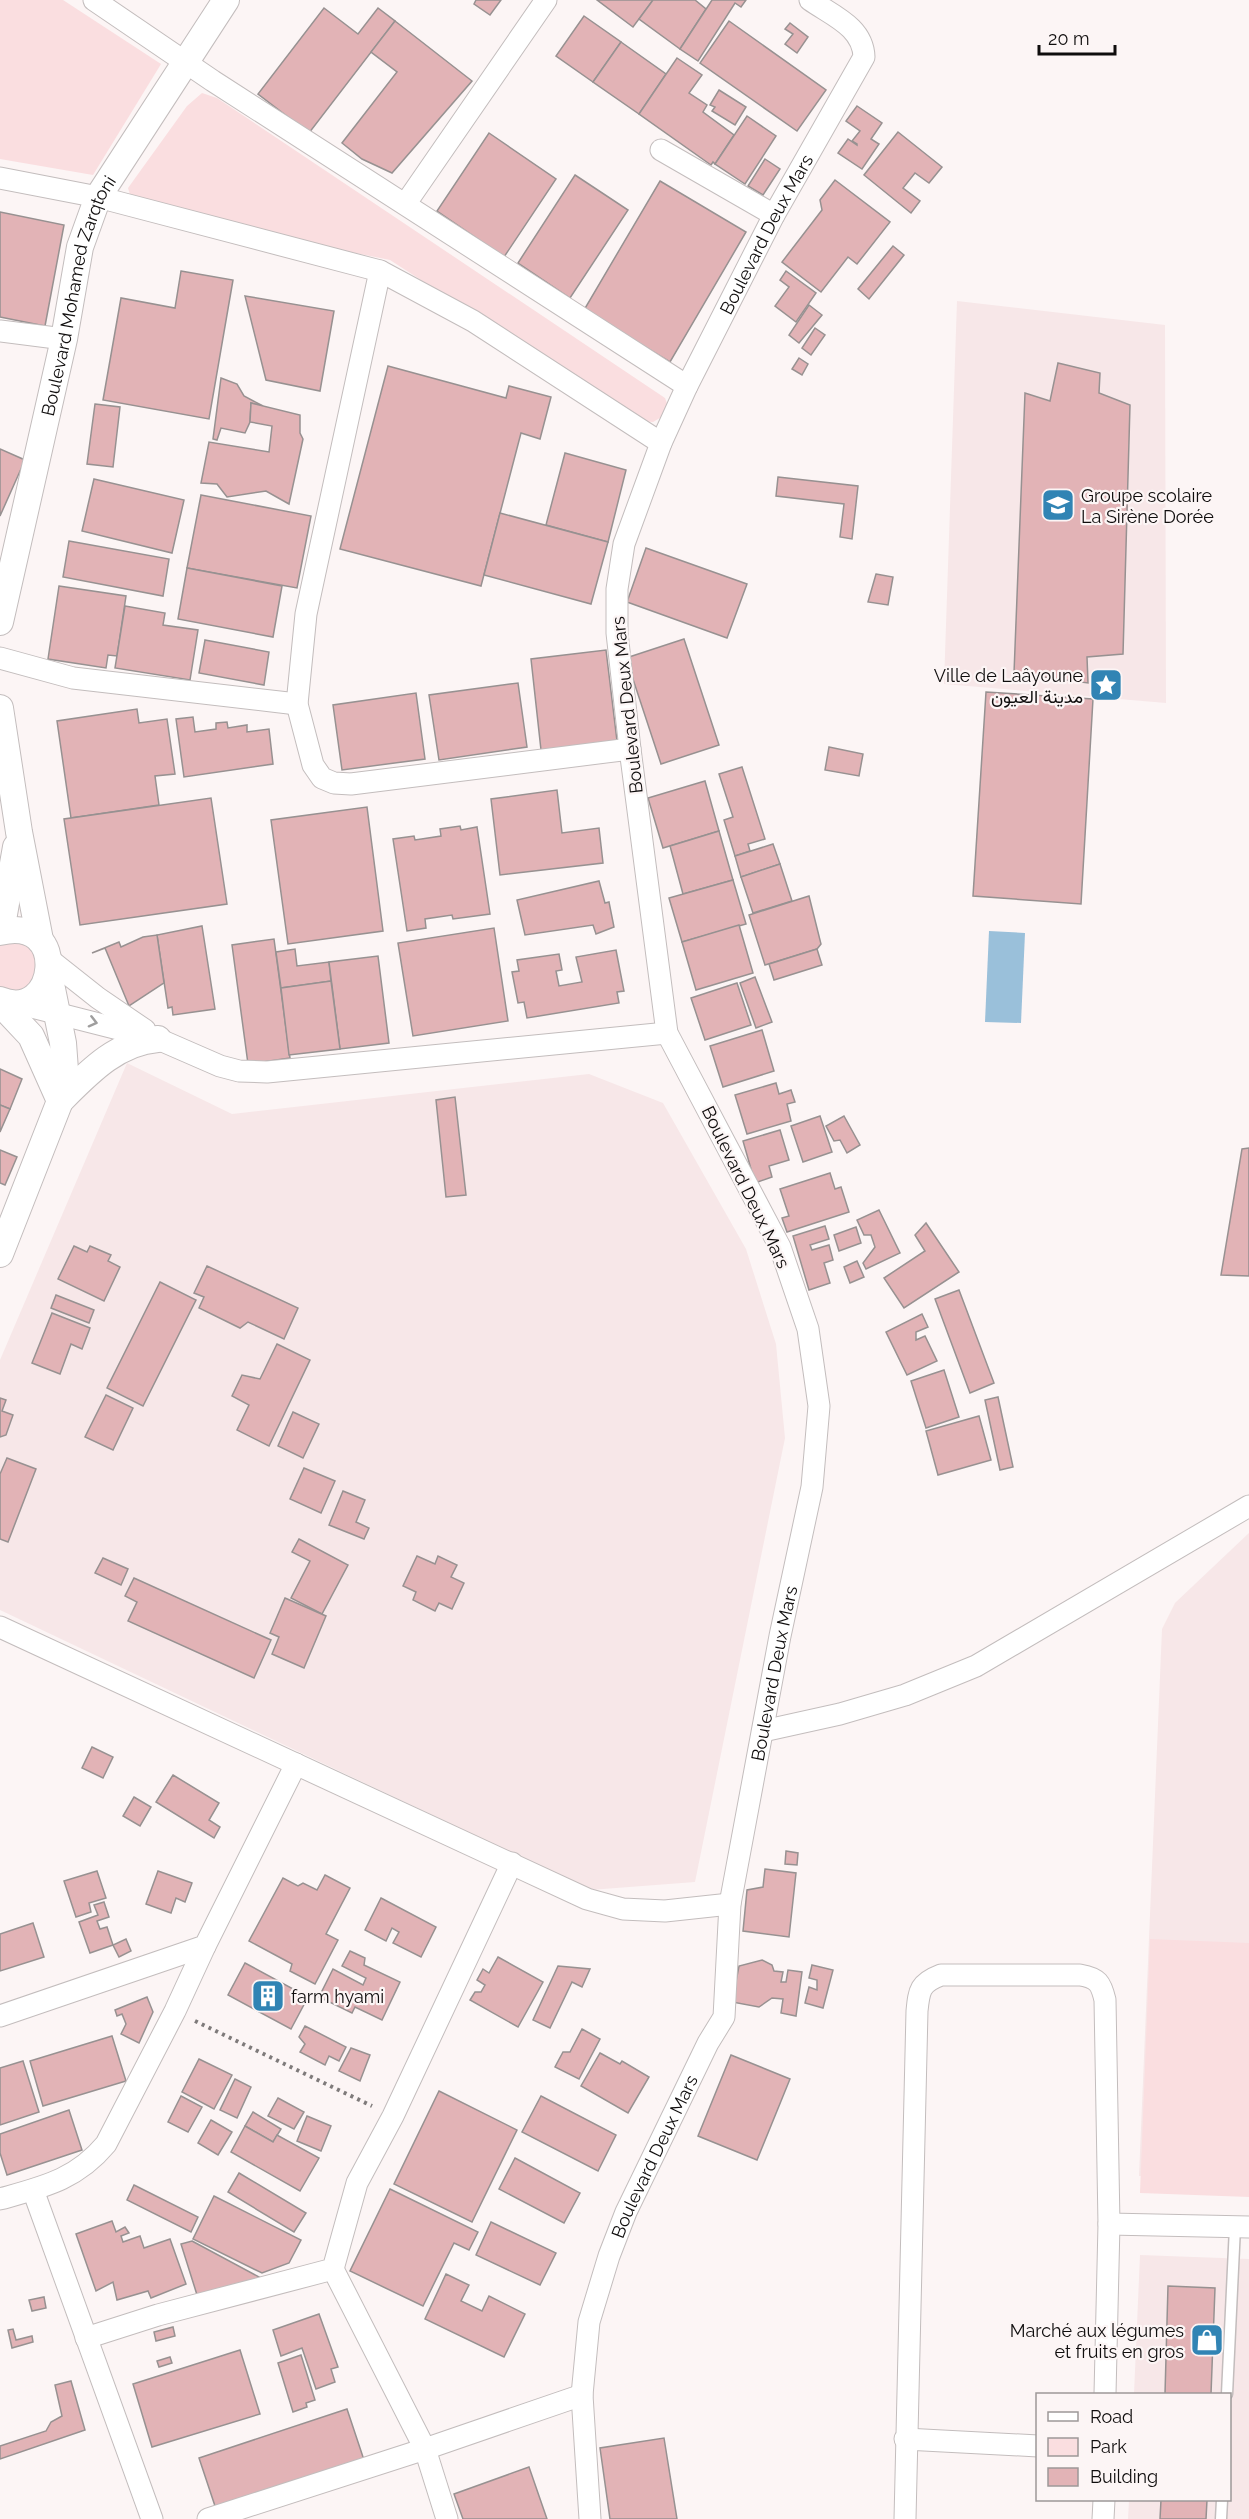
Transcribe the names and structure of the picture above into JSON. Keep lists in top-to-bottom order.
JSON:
{
  "streets": {
    "street": ["Boulevard Deux Mars", "Boulevard Mohamed Zarqtoni"]
  },
  "places": {
    "school or university": ["Groupe scolaire La Sirène Dorée"],
    "place": ["Ville de Laâyoune مدينة العيون"],
    "building": ["farm hyami"],
    "shop": ["Marché aux légumes et fruits en gros"]
  },
  "legend": ["Road", "Park", "Building"],
  "scale_bar": "20 m"
}
